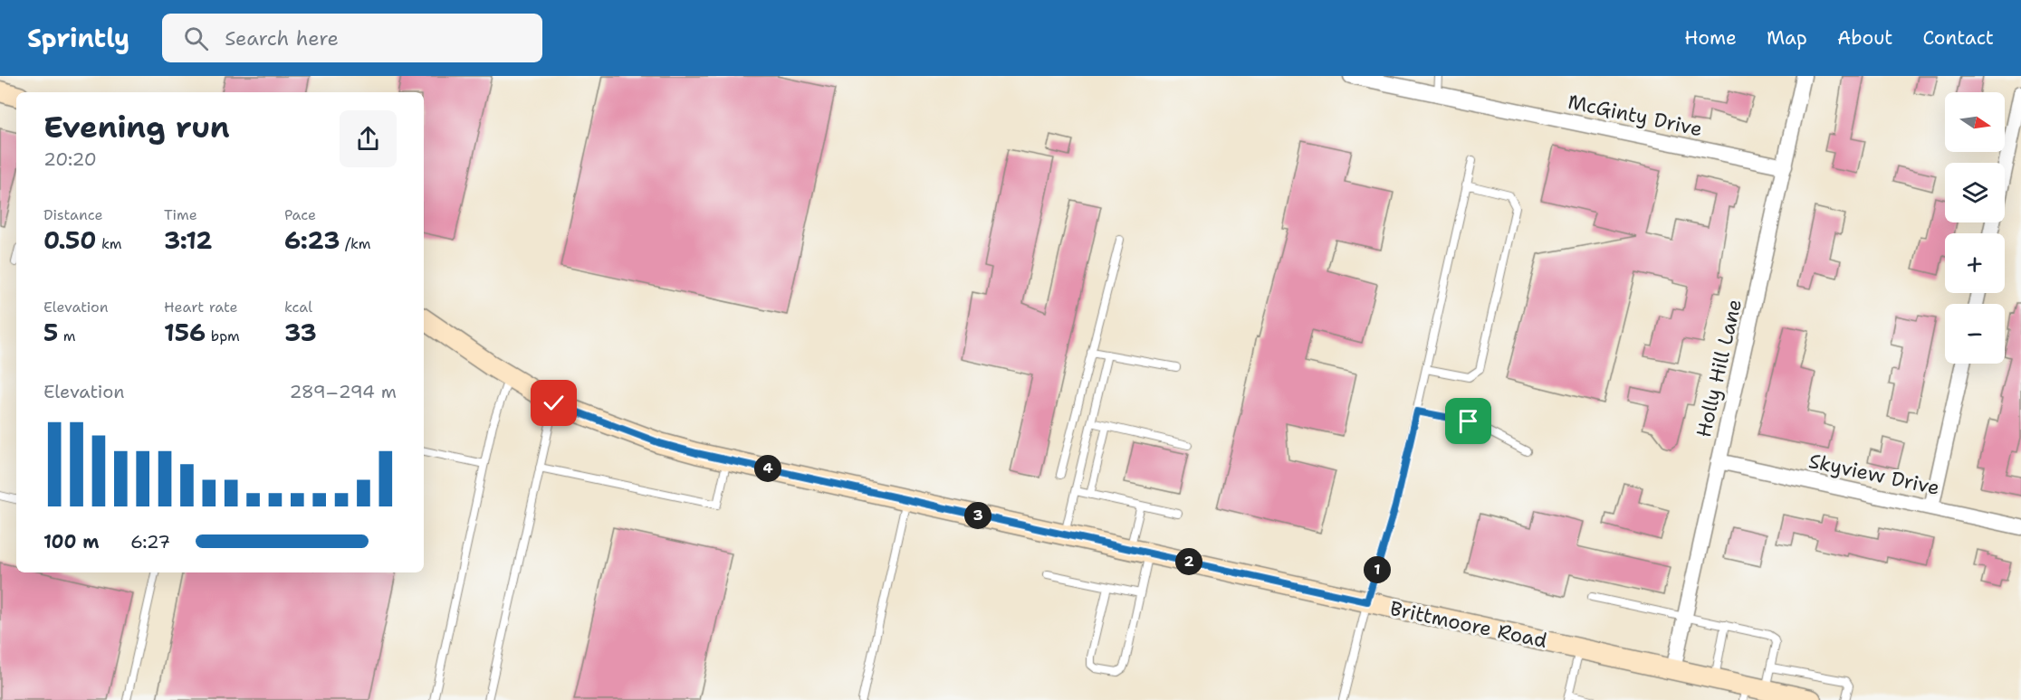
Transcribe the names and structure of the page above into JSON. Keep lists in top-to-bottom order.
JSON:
{
  "streets": {
    "main road": ["Brittmoore Road"],
    "street": ["McGinty Drive", "Holly Hill Lane", "Skyview Drive"]
  },
  "crossings": [
    ["McGinty Drive", "Holly Hill Lane"],
    ["Holly Hill Lane", "Skyview Drive"],
    ["Holly Hill Lane", "Brittmoore Road"]
  ],
  "north": "right",
  "page": {
    "header": "Sprintly",
    "search": "Search here",
    "nav": [
      "Home",
      "Map",
      "About",
      "Contact"
    ],
    "map_buttons": ["+", "−"],
    "heading": ["Evening run", "20:20"],
    "stats": [
      ["Distance", "0.50 km"],
      ["Time", "3:12"],
      ["Pace", "6:23 /km"],
      ["Elevation", "5 m"],
      ["Heart rate", "156 bpm"],
      ["kcal", "33"]
    ],
    "chart": ["Elevation", "289–294 m"],
    "pins": [
      "4",
      "3",
      "2",
      "1"
    ],
    "list": [
      {
        "name": "100 m",
        "note": "6:27"
      }
    ]
  }
}
